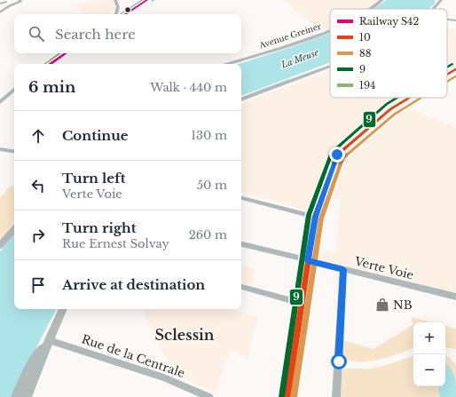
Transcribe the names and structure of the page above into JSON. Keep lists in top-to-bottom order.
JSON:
{
  "streets": {
    "main road": ["Avenue Greiner"],
    "street": ["Verte Voie", "Rue de la Centrale"]
  },
  "districts": ["Sclessin"],
  "water": ["La Meuse"],
  "places": {
    "shop": ["NB"]
  },
  "lines": [
    "rail line S42",
    "transit line 194",
    "transit line 9",
    "transit line 10",
    "transit line 88"
  ],
  "legend": [
    "Railway S42",
    "10",
    "88",
    "9",
    "194"
  ],
  "page": {
    "search": "Search here",
    "heading": ["6 min", "Walk · 440 m"],
    "list": [
      ["Continue", "130 m"],
      ["Turn left", "Verte Voie", "50 m"],
      ["Turn right", "Rue Ernest Solvay", "260 m"],
      "Arrive at destination"
    ],
    "map_buttons": ["+", "−"]
  }
}
